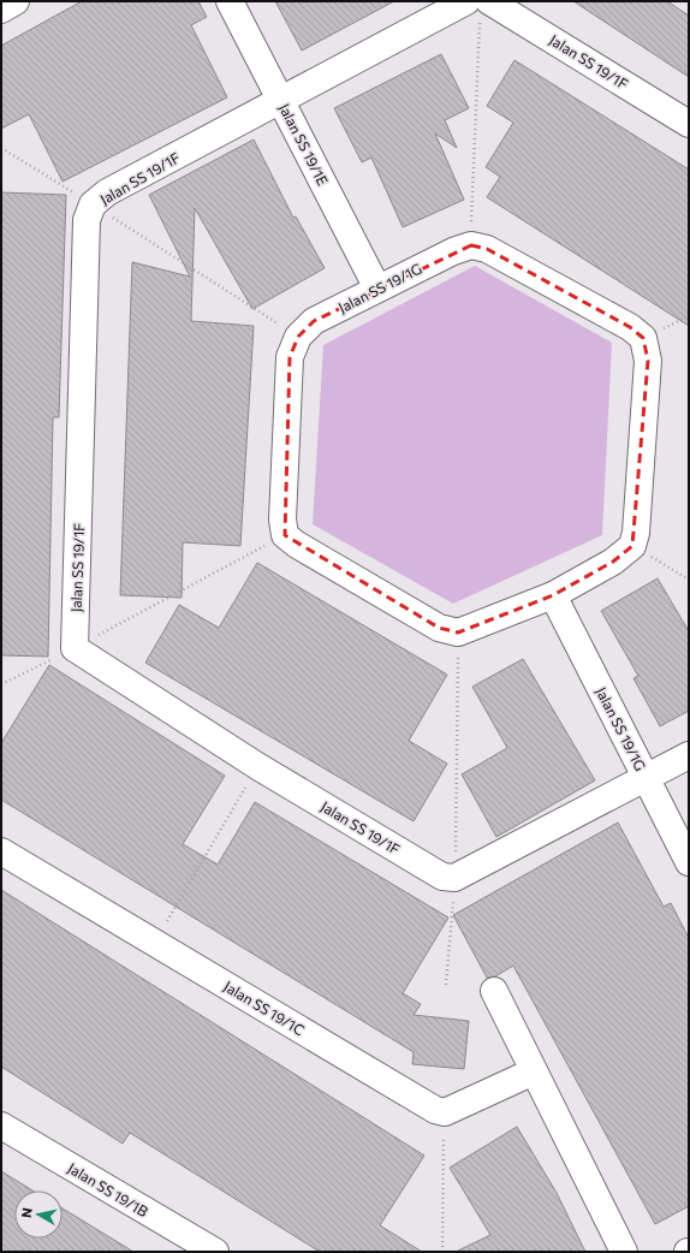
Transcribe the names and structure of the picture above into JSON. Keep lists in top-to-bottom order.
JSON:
{
  "streets": {
    "street": [
      "Jalan SS 19/1F",
      "Jalan SS 19/1E",
      "Jalan SS 19/1G",
      "Jalan SS 19/1C",
      "Jalan SS 19/1B"
    ]
  },
  "crossings": [
    ["Jalan SS 19/1F", "Jalan SS 19/1E"],
    ["Jalan SS 19/1E", "Jalan SS 19/1G"]
  ],
  "north": "left"
}
